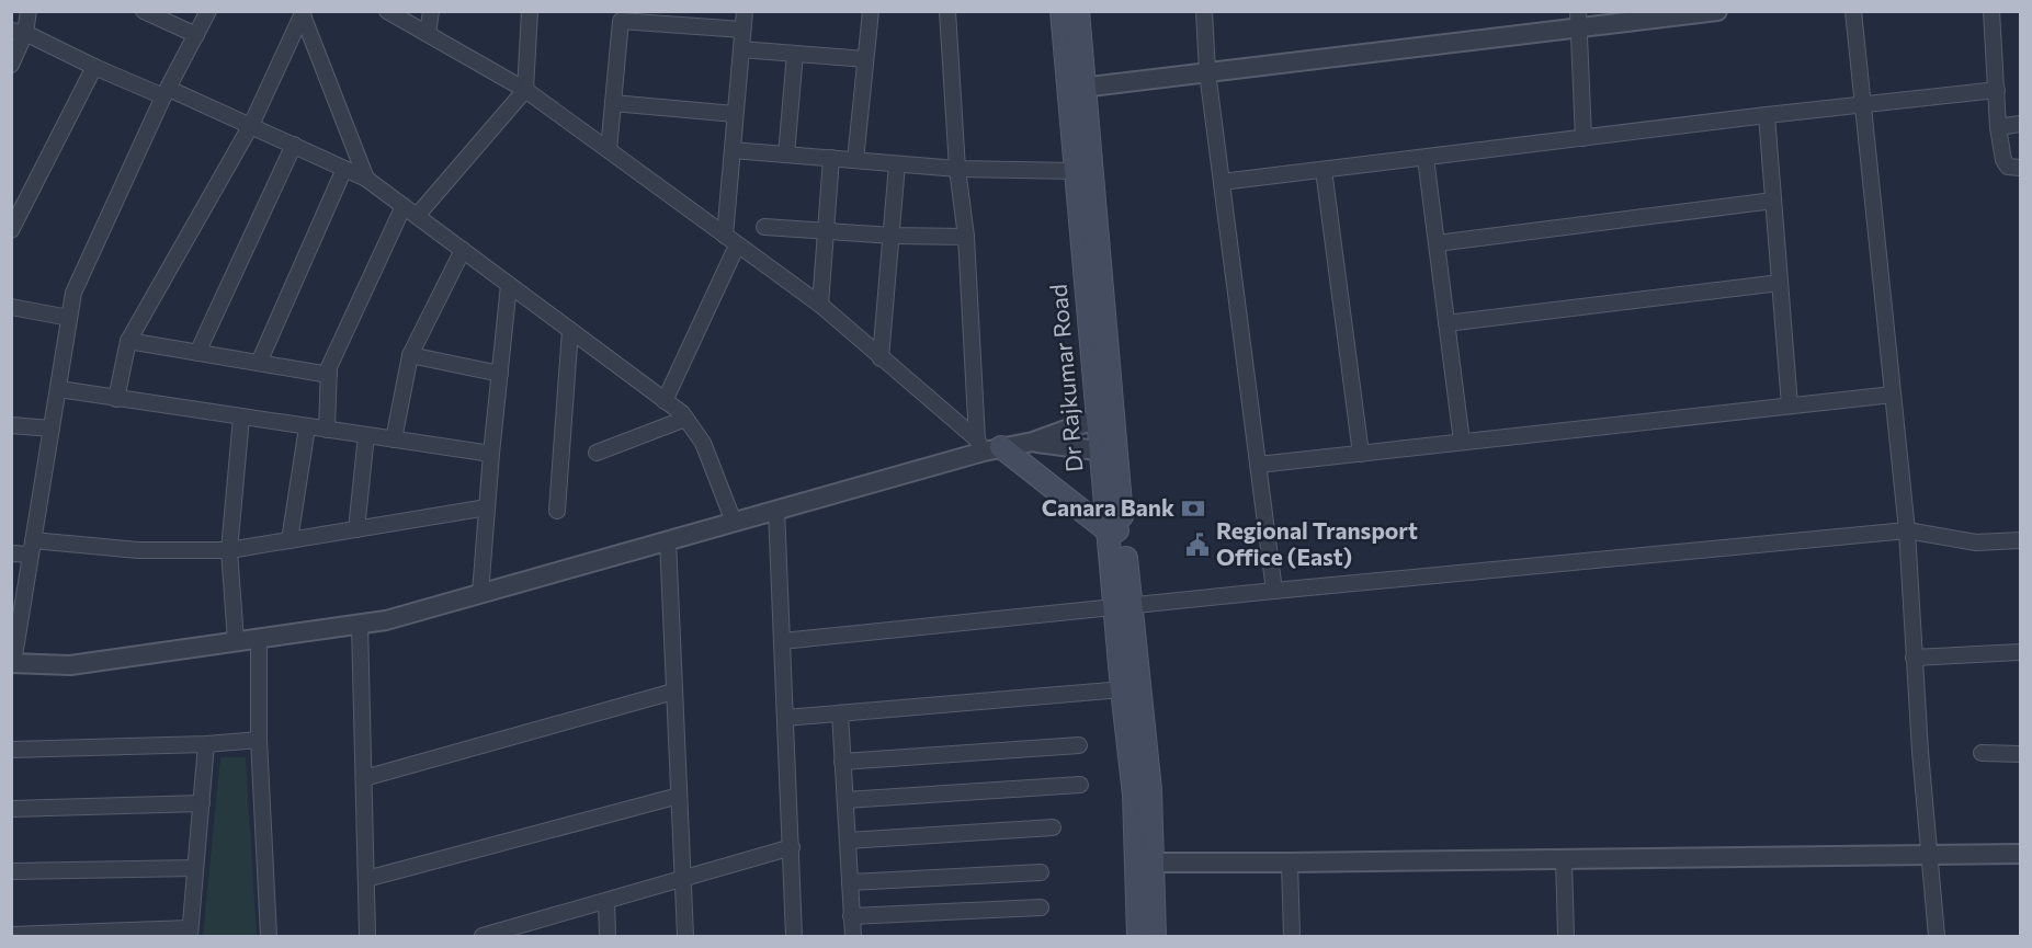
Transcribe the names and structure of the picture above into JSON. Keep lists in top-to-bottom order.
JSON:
{
  "streets": {
    "main road": ["Dr Rajkumar Road"]
  },
  "places": {
    "bank": ["Canara Bank"],
    "public building": ["Regional Transport Office (East)"]
  }
}
